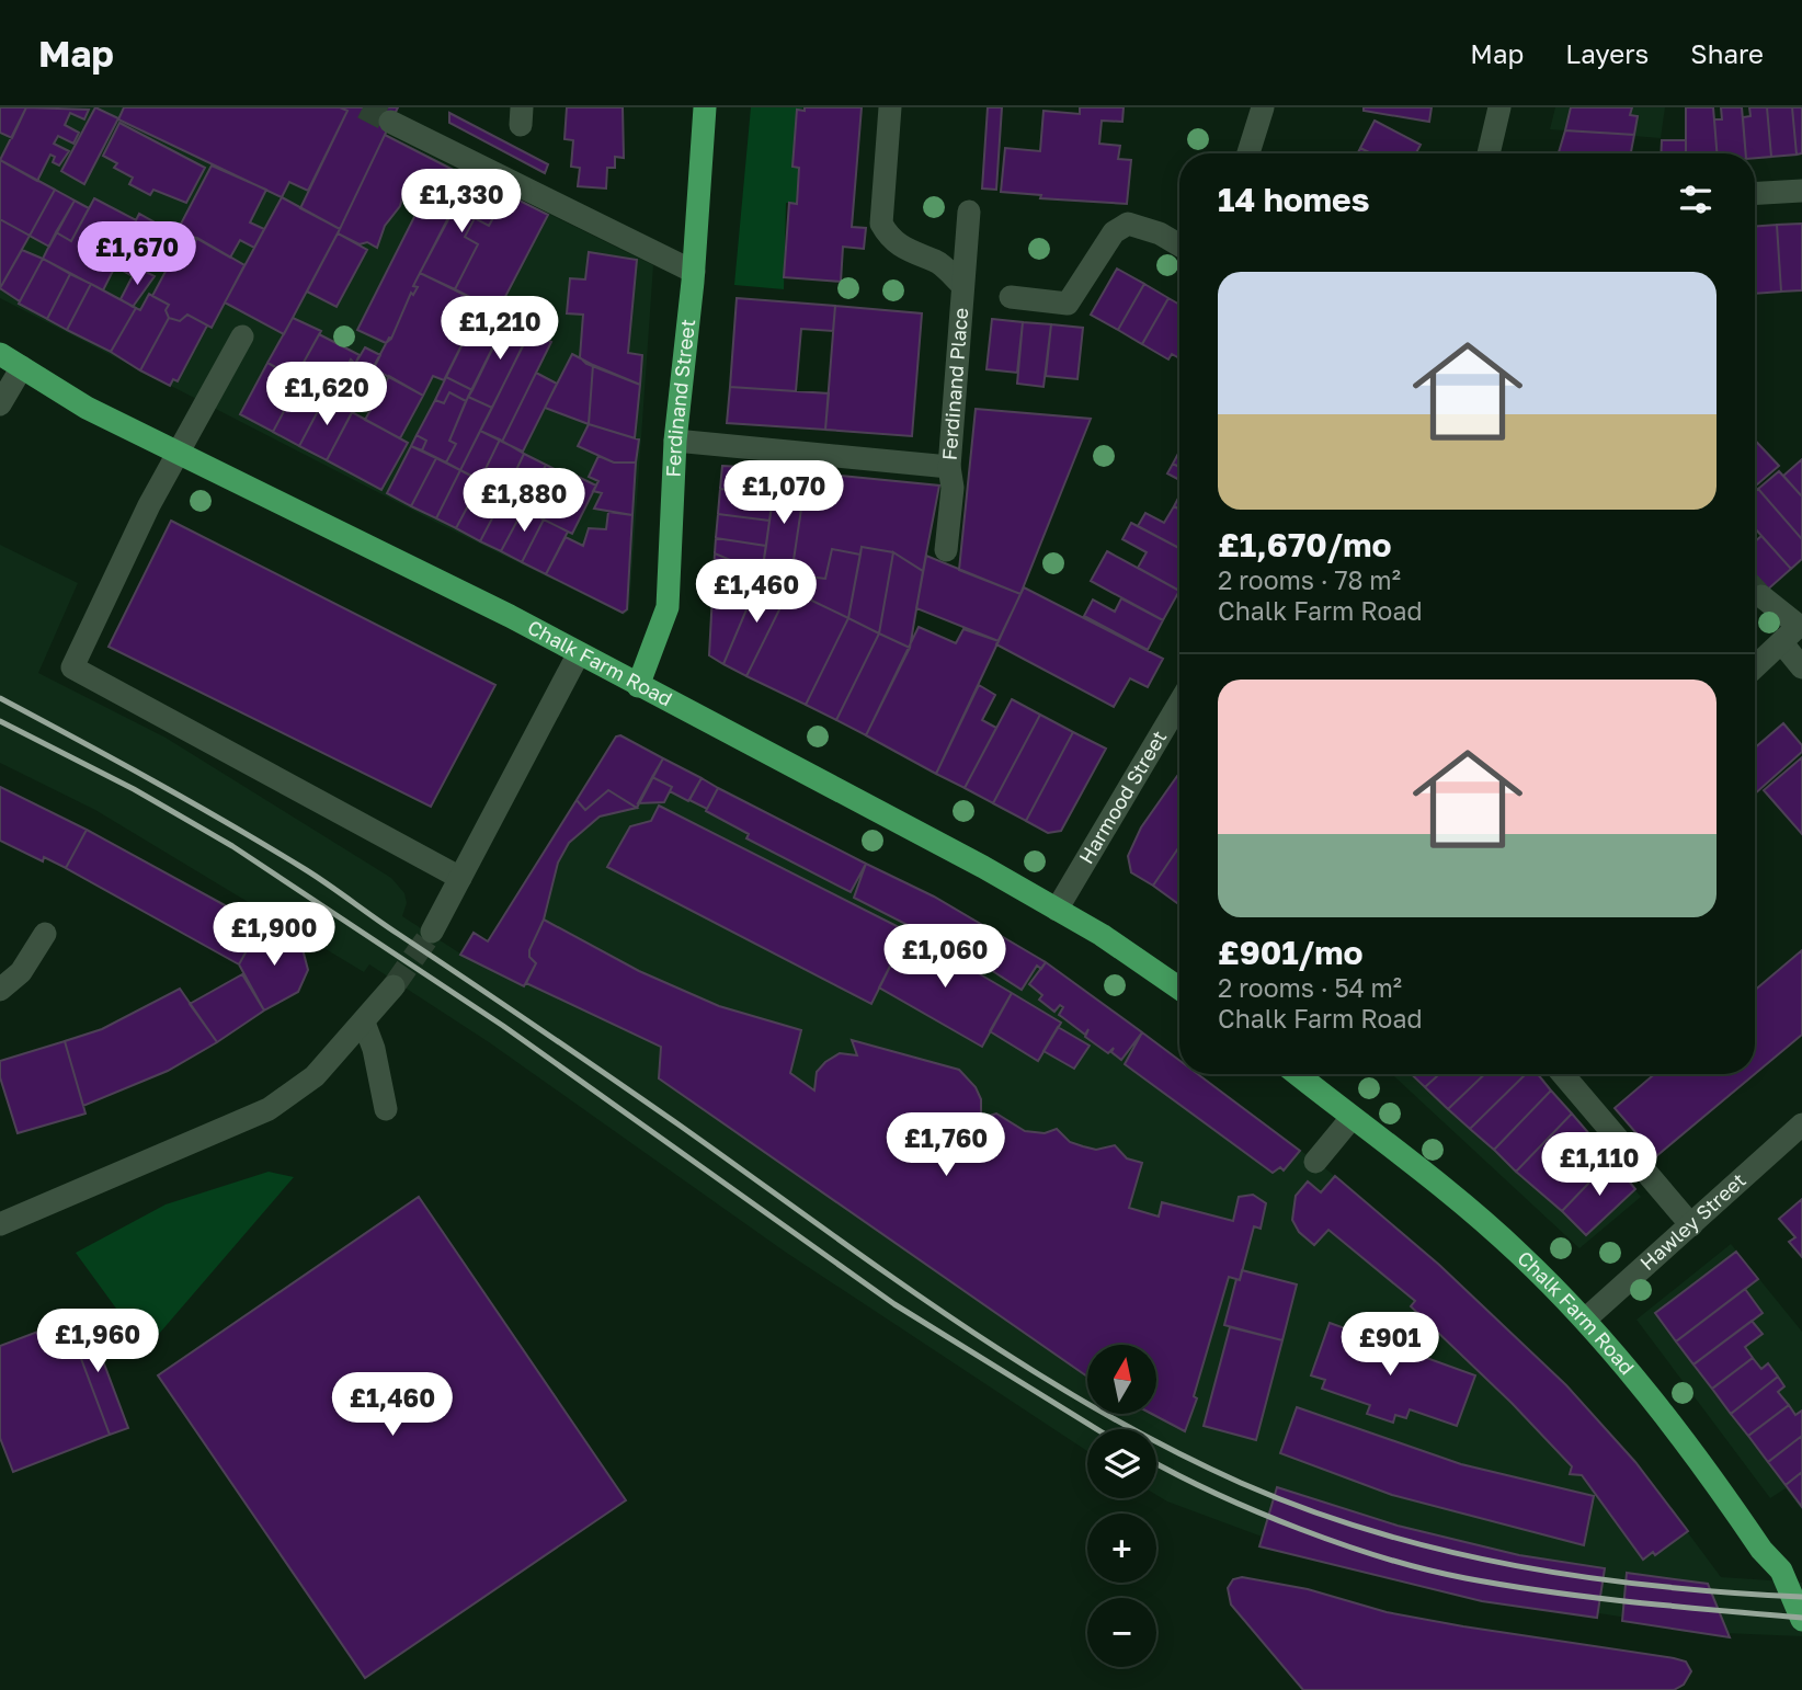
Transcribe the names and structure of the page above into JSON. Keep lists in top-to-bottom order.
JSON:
{
  "streets": {
    "main road": ["Ferdinand Street", "Chalk Farm Road"],
    "street": ["Ferdinand Place", "Harmood Street", "Hawley Street"]
  },
  "crossings": [
    ["Ferdinand Place", "Ferdinand Street"],
    ["Ferdinand Street", "Chalk Farm Road"],
    ["Chalk Farm Road", "Harmood Street"],
    ["Chalk Farm Road", "Hawley Street"]
  ],
  "north": "top",
  "page": {
    "header": "Map",
    "nav": ["Map", "Layers", "Share"],
    "heading": "14 homes",
    "price": [
      "£1,330",
      "£1,670",
      "£1,210",
      "£1,620",
      "£1,070",
      "£1,880",
      "£1,460",
      "£1,900",
      "£1,060",
      "£1,760",
      "£1,110",
      "£1,960",
      "£901",
      "£1,460"
    ],
    "list": [
      {
        "name": "£1,670/mo",
        "note": "2 rooms · 78 m² · Chalk Farm Road"
      },
      {
        "name": "£901/mo",
        "note": "2 rooms · 54 m² · Chalk Farm Road"
      }
    ],
    "map_buttons": ["+", "−"]
  }
}
